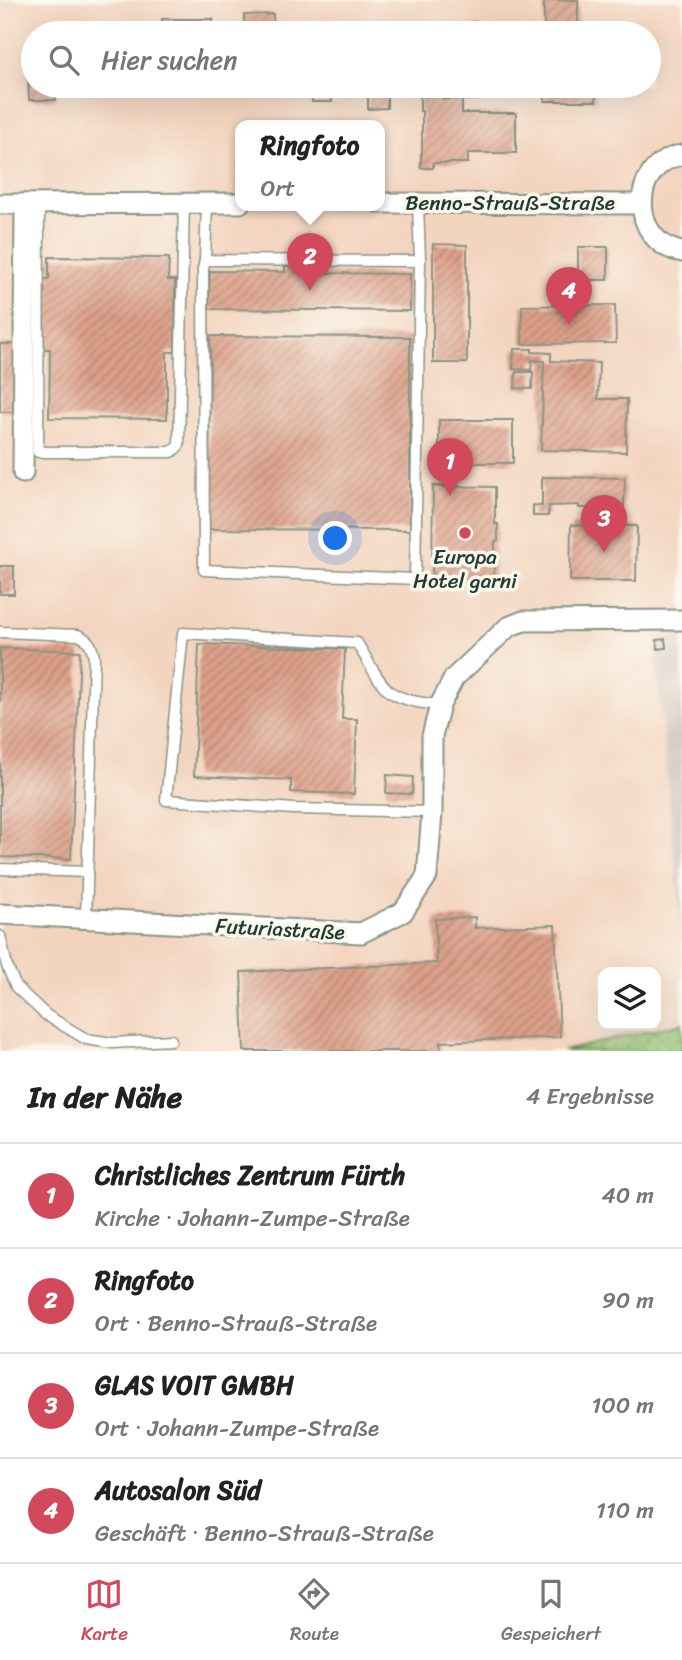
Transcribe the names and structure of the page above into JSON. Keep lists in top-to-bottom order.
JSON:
{
  "streets": {
    "street": ["Benno-Strauß-Straße", "Futuriastraße"]
  },
  "places": ["Europa Hotel garni"],
  "page": {
    "search": "Hier suchen",
    "popup": ["Ringfoto", "Ort"],
    "pins": [
      "2",
      "4",
      "1",
      "3"
    ],
    "heading": ["In der Nähe", "4 Ergebnisse"],
    "list": [
      {
        "mark": "1",
        "name": "Christliches Zentrum Fürth",
        "note": "Kirche · Johann-Zumpe-Straße",
        "value": "40 m"
      },
      {
        "mark": "2",
        "name": "Ringfoto",
        "note": "Ort · Benno-Strauß-Straße",
        "value": "90 m"
      },
      {
        "mark": "3",
        "name": "GLAS VOIT GMBH",
        "note": "Ort · Johann-Zumpe-Straße",
        "value": "100 m"
      },
      {
        "mark": "4",
        "name": "Autosalon Süd",
        "note": "Geschäft · Benno-Strauß-Straße",
        "value": "110 m"
      }
    ],
    "nav": ["Karte", "Route", "Gespeichert"]
  }
}
